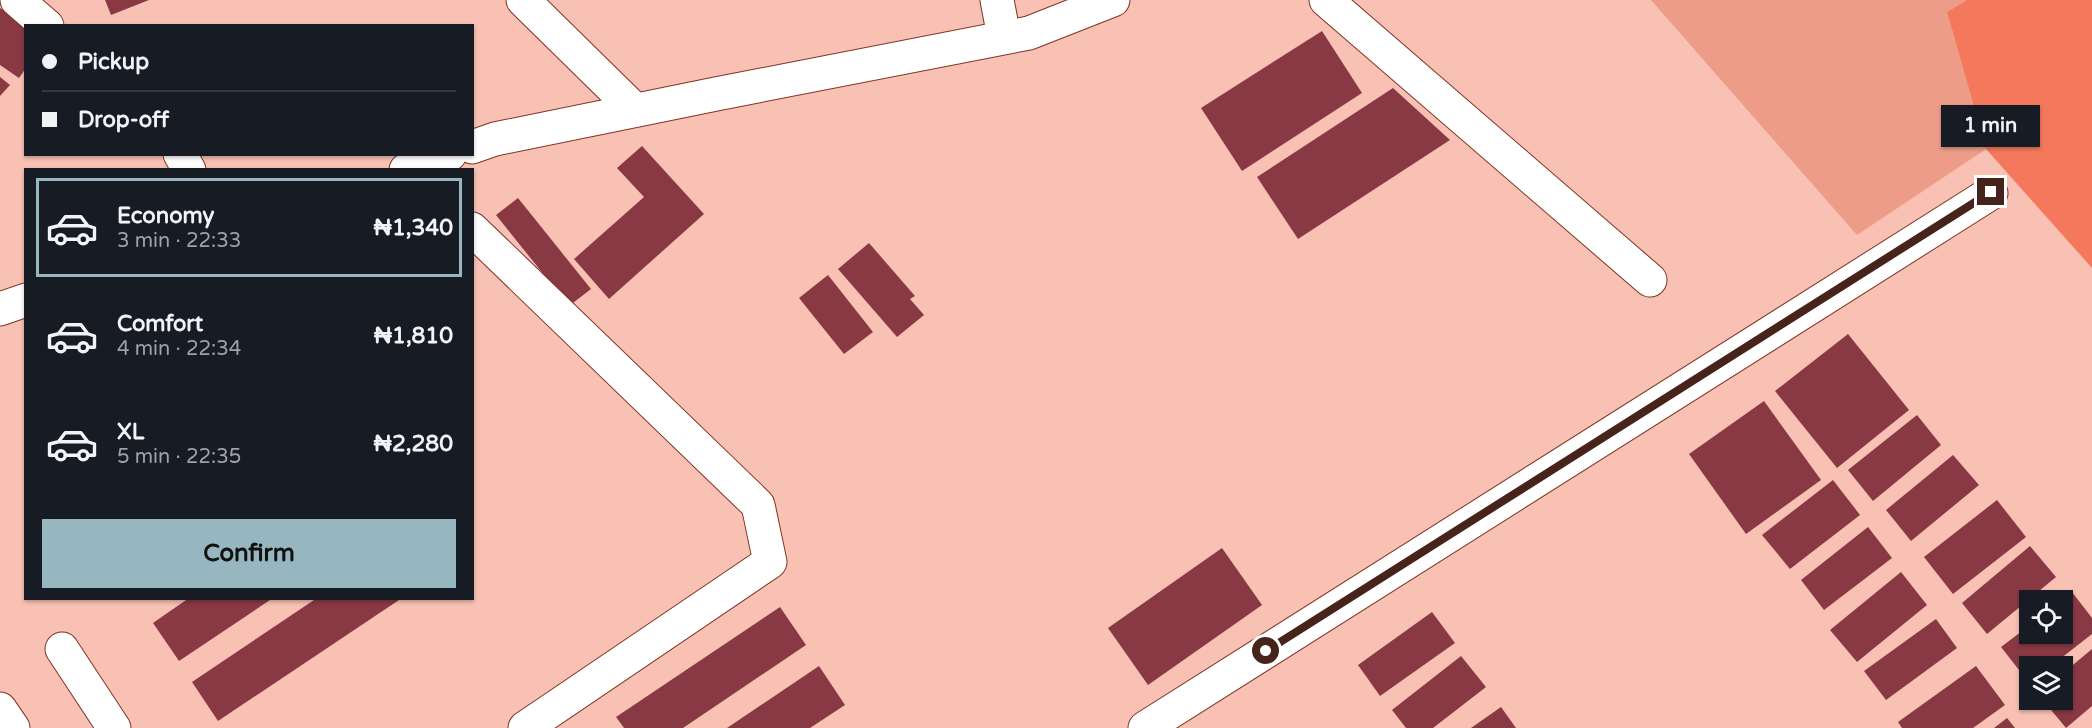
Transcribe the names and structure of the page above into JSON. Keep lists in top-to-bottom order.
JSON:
{
  "page": {
    "banner": ["Pickup", "Drop-off"],
    "bubble": "1 min",
    "list": [
      {
        "name": "Economy",
        "note": "3 min · 22:33",
        "value": "₦1,340"
      },
      {
        "name": "Comfort",
        "note": "4 min · 22:34",
        "value": "₦1,810"
      },
      {
        "name": "XL",
        "note": "5 min · 22:35",
        "value": "₦2,280"
      }
    ],
    "buttons": "Confirm"
  }
}
